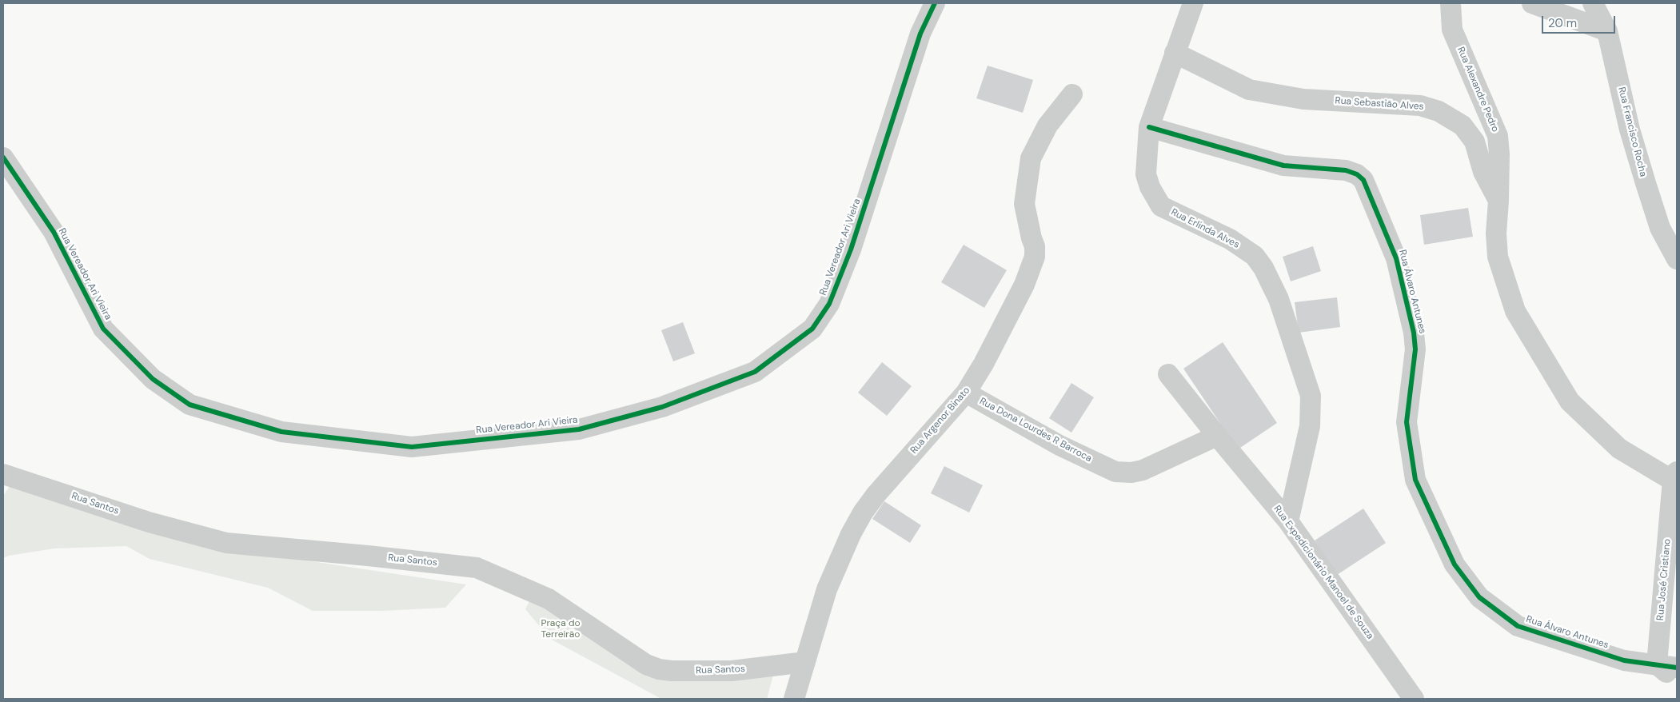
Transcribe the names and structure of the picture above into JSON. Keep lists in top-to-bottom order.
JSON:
{
  "streets": {
    "street": [
      "Rua Alexandre Pedro",
      "Rua Sebastião Alves",
      "Rua Francisco Rocha",
      "Rua Erlinda Alves",
      "Rua Vereador Ari Vieira",
      "Rua Álvaro Antunes",
      "Rua Argenor Binato",
      "Rua Dona Lourdes R Barroca",
      "Rua Santos",
      "Rua Expedicionário Manoel de Souza",
      "Rua José Cristiano"
    ]
  },
  "crossings": [
    ["Rua Alexandre Pedro", "Rua Sebastião Alves"],
    ["Rua Sebastião Alves", "Rua Erlinda Alves"],
    ["Rua Erlinda Alves", "Rua Álvaro Antunes"],
    ["Rua Erlinda Alves", "Rua Expedicionário Manoel de Souza"],
    ["Rua Álvaro Antunes", "Rua José Cristiano"],
    ["Rua Argenor Binato", "Rua Dona Lourdes R Barroca"],
    ["Rua Argenor Binato", "Rua Santos"],
    ["Rua Dona Lourdes R Barroca", "Rua Expedicionário Manoel de Souza"]
  ],
  "parks": ["Praça do Terreirão"],
  "scale_bar": "20 m"
}
